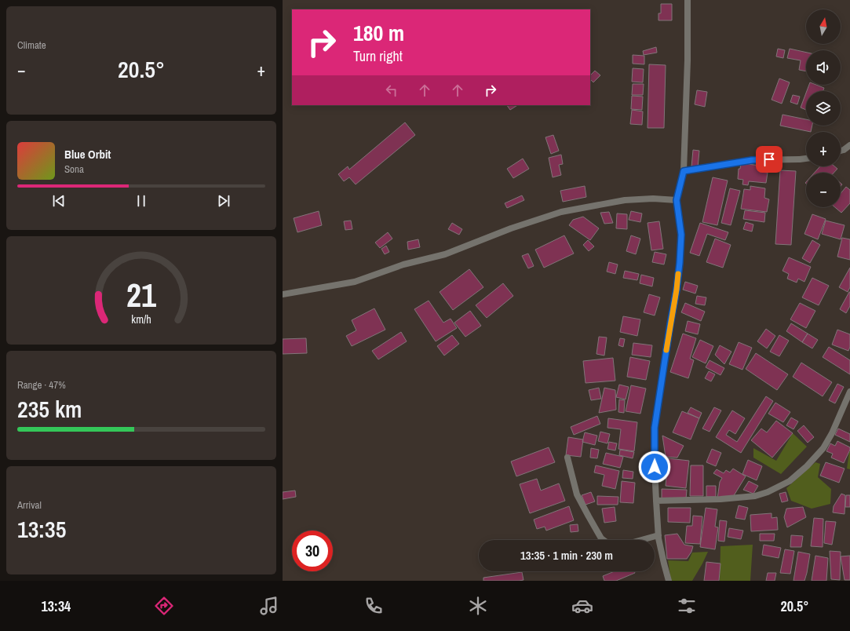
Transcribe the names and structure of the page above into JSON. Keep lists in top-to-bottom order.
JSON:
{
  "north": "top",
  "page": {
    "tile": [
      "Climate",
      ["Range · 47%", "235 km"],
      ["Arrival", "13:35"]
    ],
    "map_buttons": ["+", "−"],
    "turn": ["180 m", "Turn right"],
    "heat": ["−", "20.5°", "+"],
    "song": ["Blue Orbit", "Sona"],
    "limit": "30",
    "trip": "13:35 · 1 min · 230 m",
    "tabs": ["13:34", "20.5°"],
    "gauge": ["21", "km/h"]
  }
}
